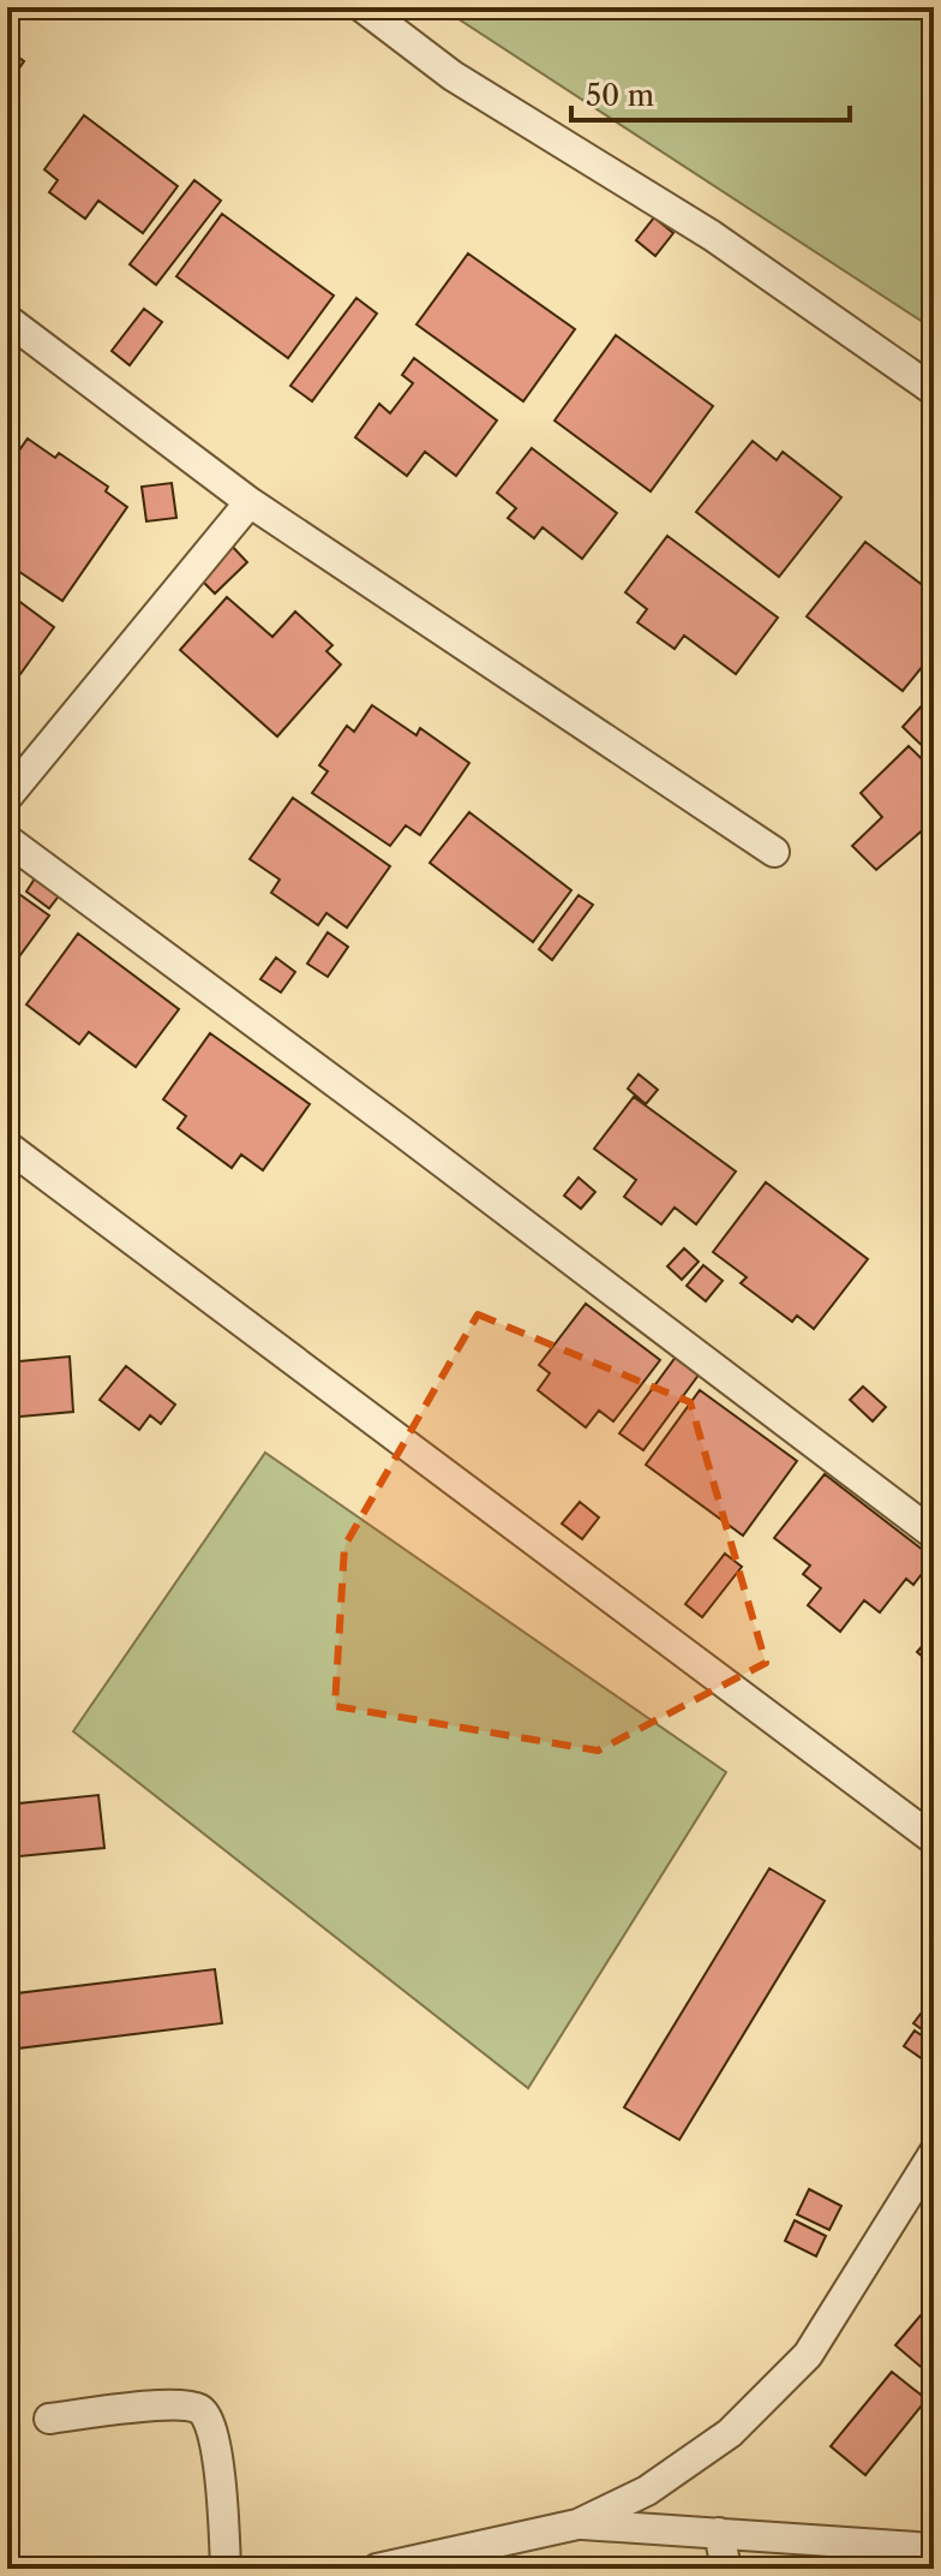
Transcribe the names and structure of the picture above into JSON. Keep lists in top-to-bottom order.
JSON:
{
  "scale_bar": "50 m"
}
